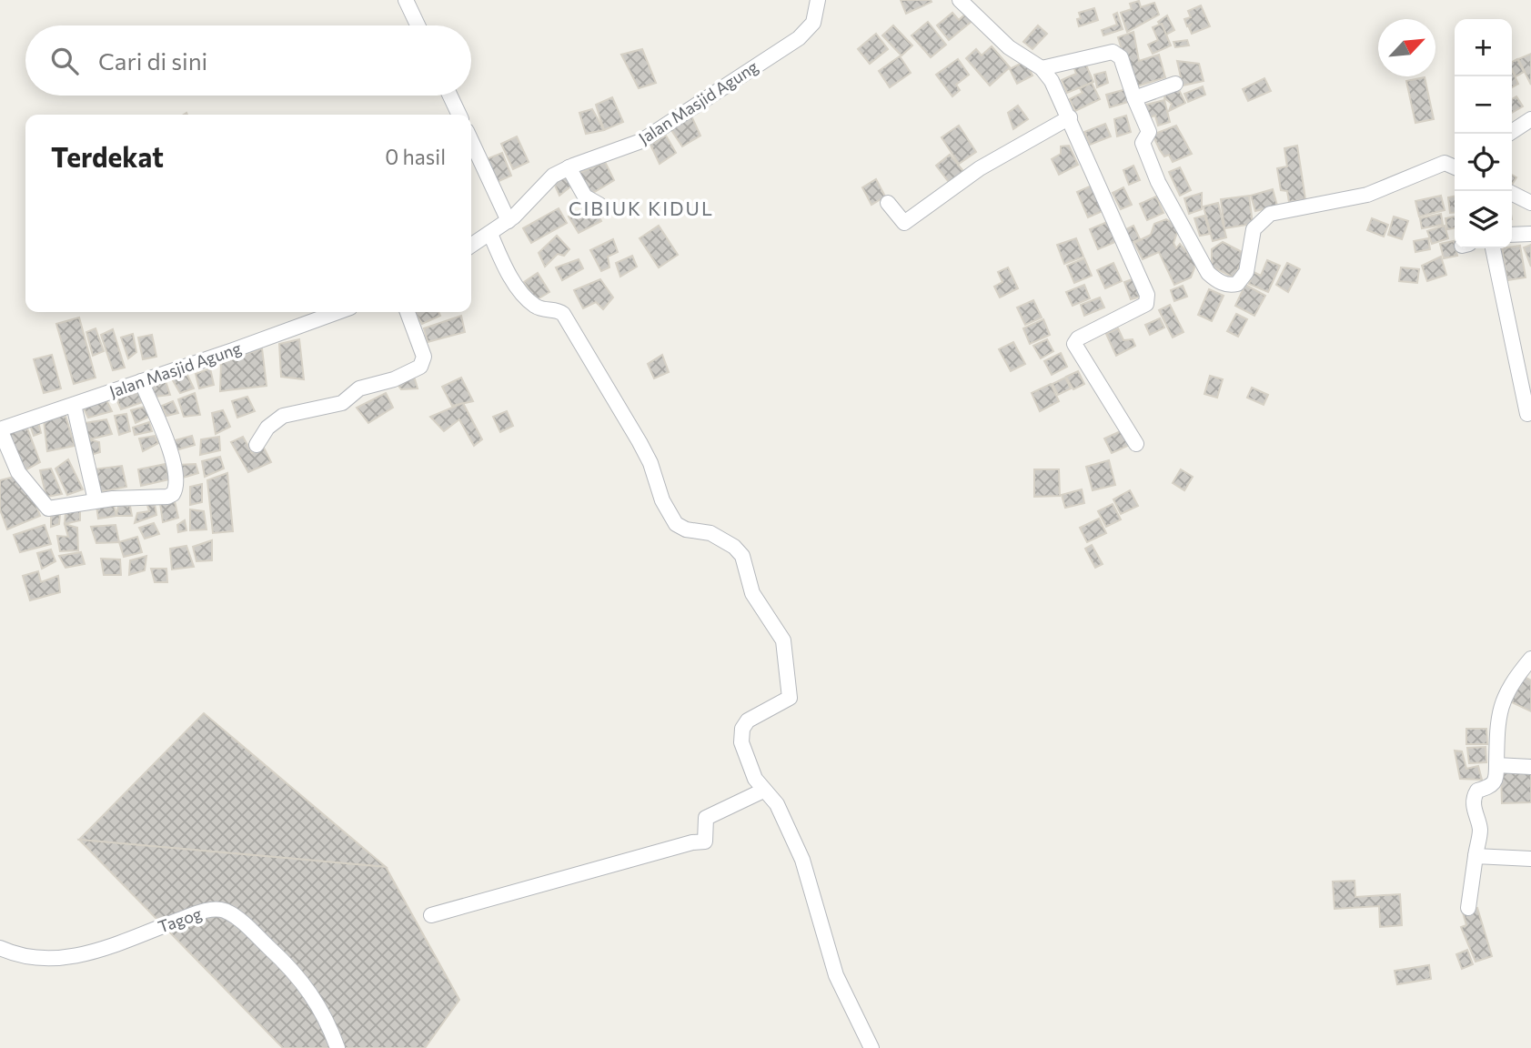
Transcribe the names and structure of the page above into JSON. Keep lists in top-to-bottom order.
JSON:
{
  "streets": {
    "street": ["Jalan Masjid Agung", "Tagog"]
  },
  "districts": ["CIBIUK KIDUL"],
  "north": "top right",
  "page": {
    "map_buttons": ["+", "−"],
    "search": "Cari di sini",
    "heading": ["Terdekat", "0 hasil"]
  }
}
